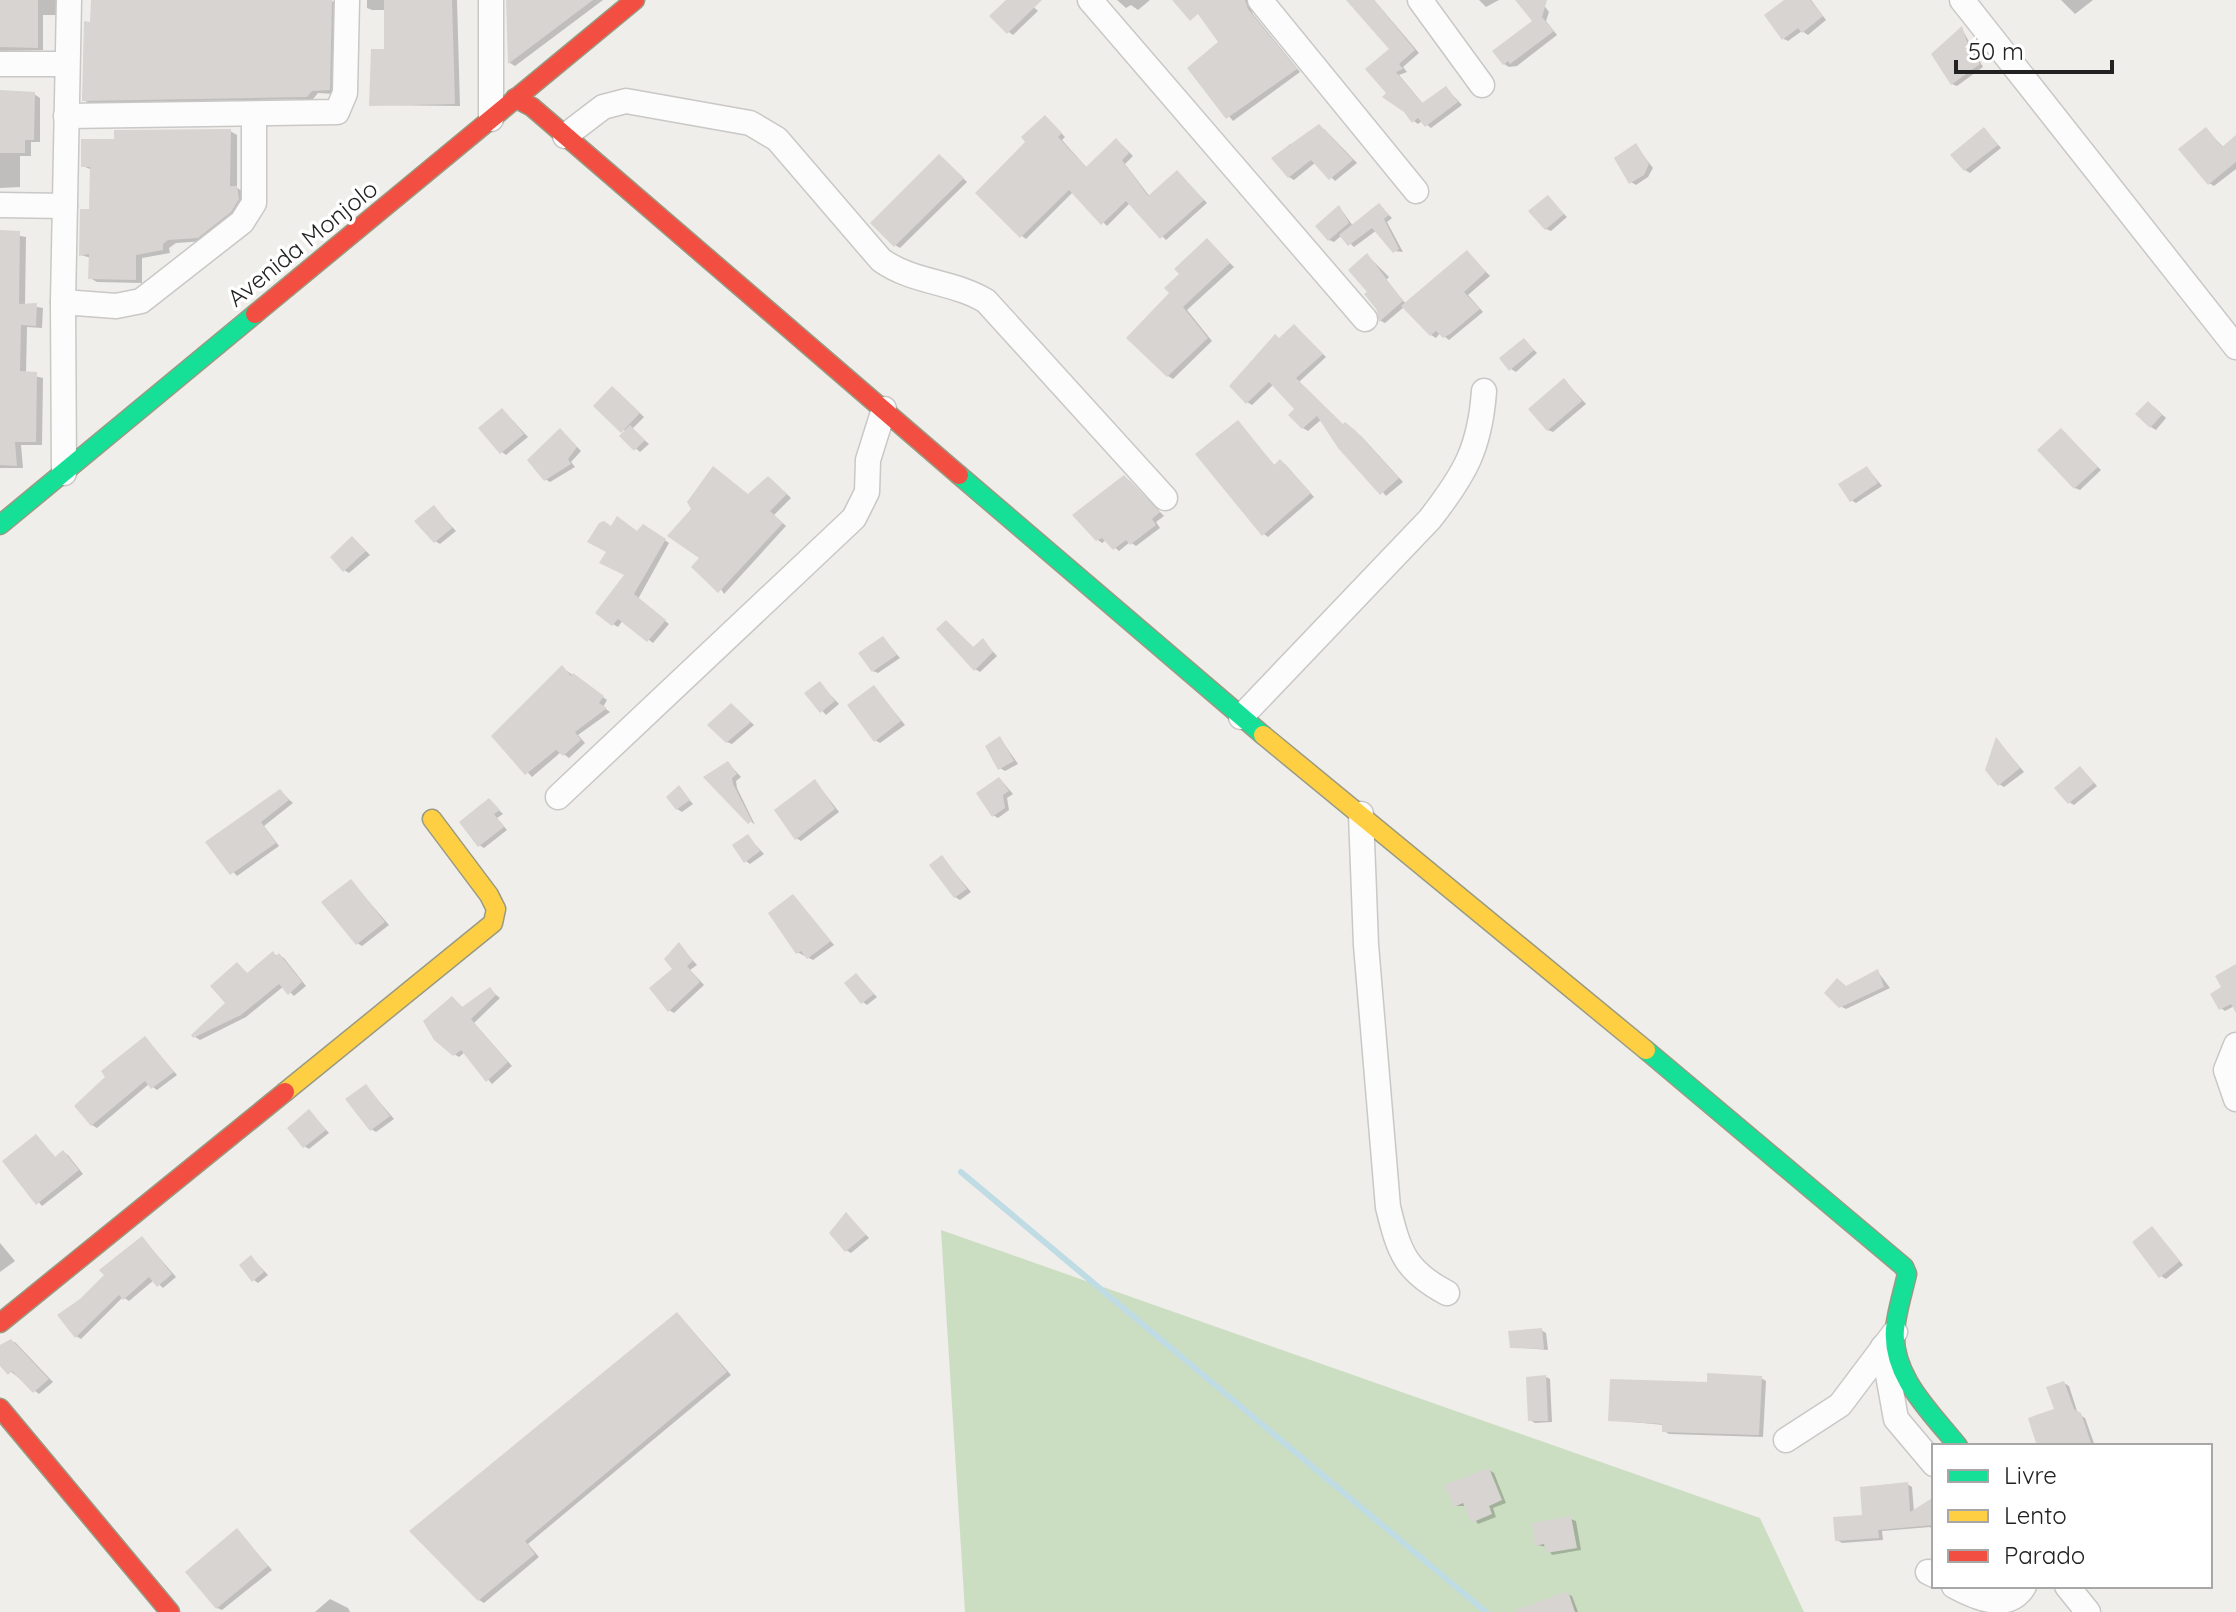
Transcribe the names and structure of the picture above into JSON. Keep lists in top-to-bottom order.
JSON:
{
  "streets": {
    "street": ["Avenida Monjolo"]
  },
  "legend": ["Livre", "Lento", "Parado"],
  "scale_bar": "50 m"
}
